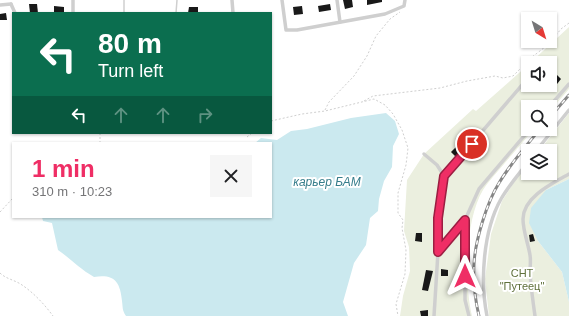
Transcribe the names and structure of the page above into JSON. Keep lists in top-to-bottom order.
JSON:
{
  "water": ["карьер БАМ"],
  "parks": ["СНТ \"Путеец\""],
  "north": "bottom right",
  "page": {
    "turn": ["80 m", "Turn left"],
    "heading": ["1 min", "310 m · 10:23"]
  }
}
